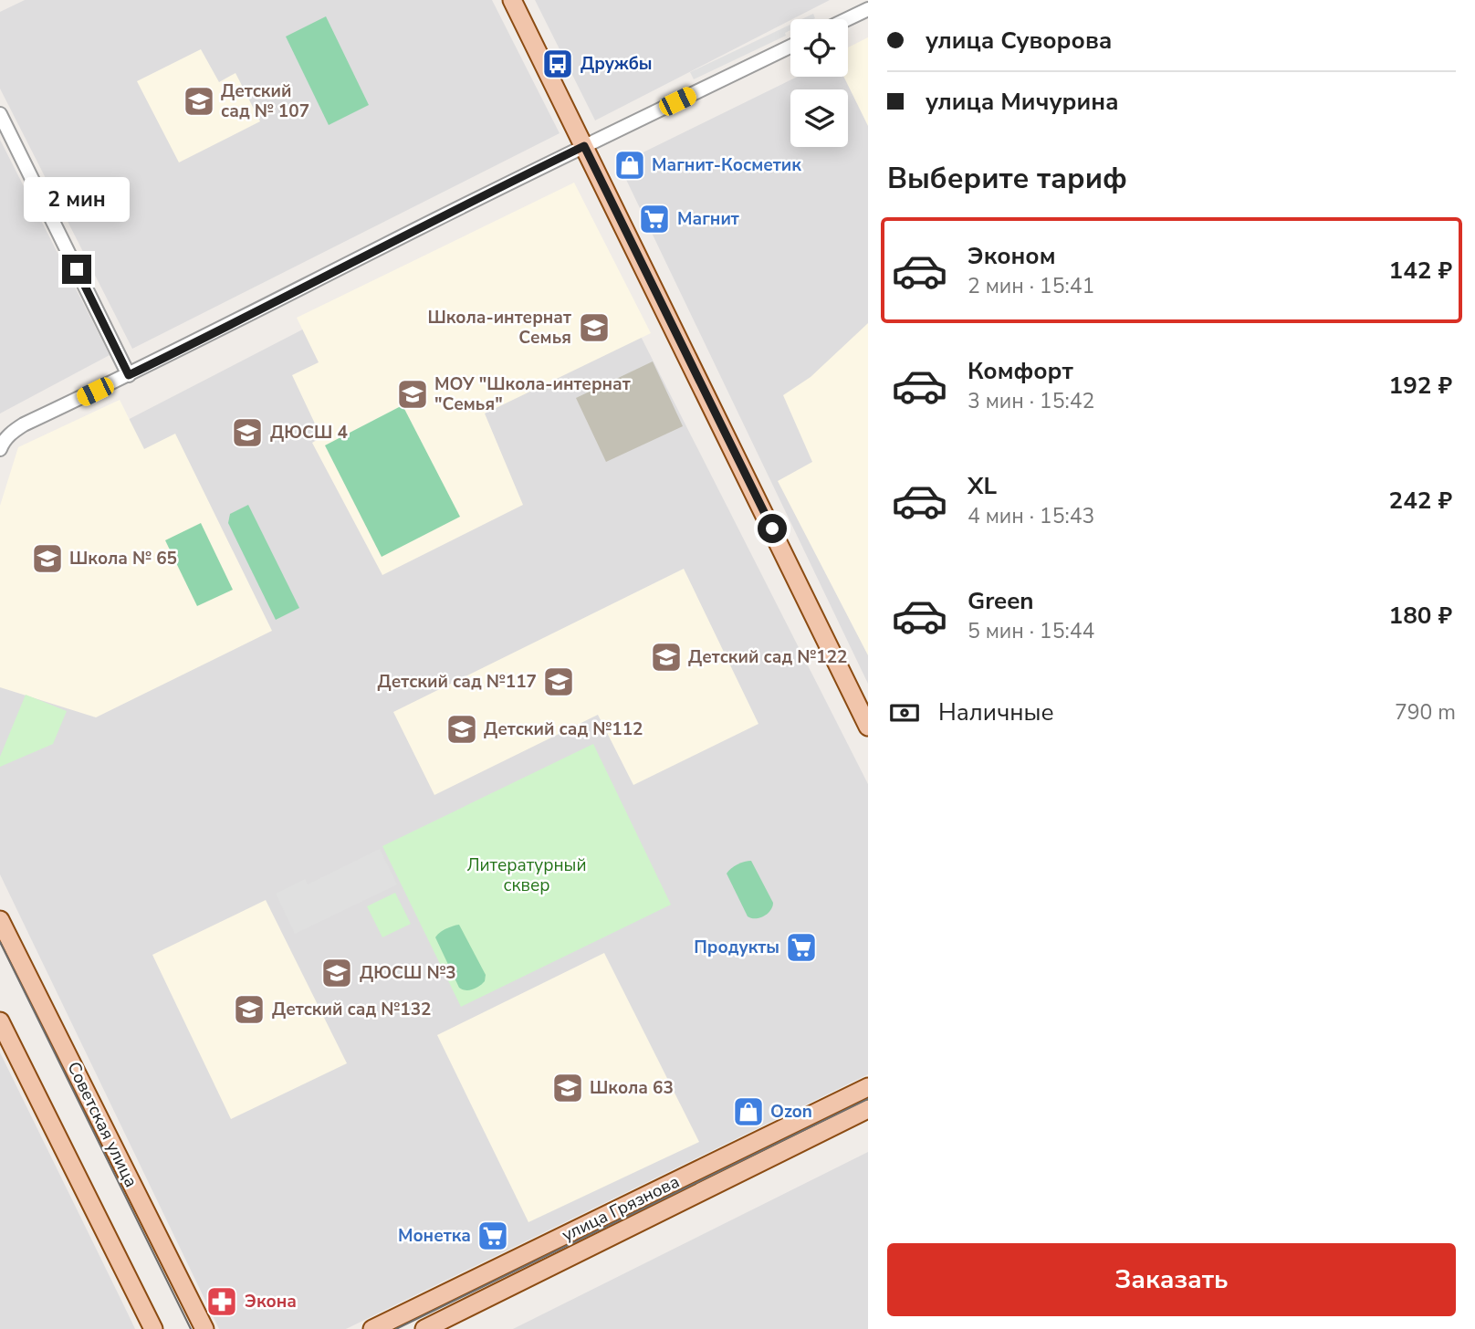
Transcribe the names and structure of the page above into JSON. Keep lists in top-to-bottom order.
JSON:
{
  "streets": {
    "main road": ["Советская улица", "улица Грязнова"]
  },
  "parks": ["Литературный сквер"],
  "places": {
    "bus stop": ["Дружбы"],
    "school or university": [
      "Детский сад № 107",
      "Школа-интернат Семья",
      "МОУ \"Школа-интернат \"Семья\"",
      "ДЮСШ 4",
      "Школа № 65",
      "Детский сад №122",
      "Детский сад №117",
      "Детский сад №112",
      "ДЮСШ №3",
      "Детский сад №132",
      "Школа 63"
    ],
    "shop": ["Магнит-Косметик", "Ozon"],
    "supermarket": ["Магнит", "Продукты", "Монетка"],
    "pharmacy": ["Экона"]
  },
  "page": {
    "banner": ["улица Суворова", "улица Мичурина"],
    "heading": "Выберите тариф",
    "bubble": "2 мин",
    "list": [
      {
        "name": "Эконом",
        "note": "2 мин · 15:41",
        "value": "142 ₽"
      },
      {
        "name": "Комфорт",
        "note": "3 мин · 15:42",
        "value": "192 ₽"
      },
      {
        "name": "XL",
        "note": "4 мин · 15:43",
        "value": "242 ₽"
      },
      {
        "name": "Green",
        "note": "5 мин · 15:44",
        "value": "180 ₽"
      }
    ],
    "pay": ["Наличные", "790 m"],
    "buttons": "Заказать"
  }
}
